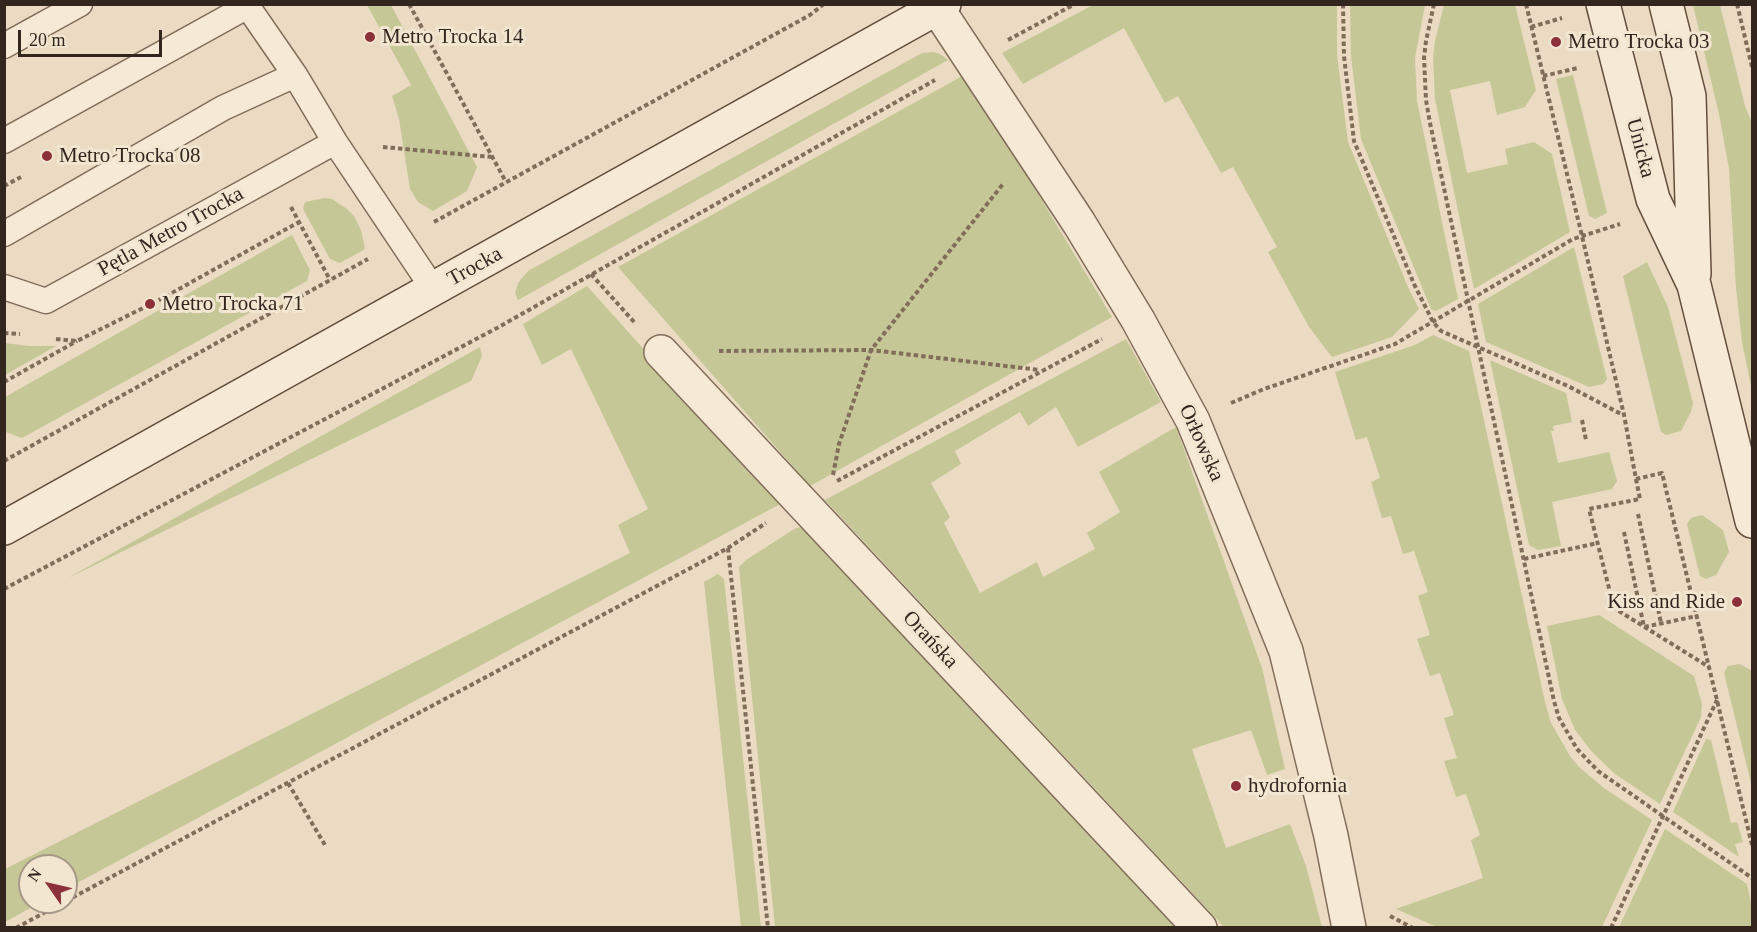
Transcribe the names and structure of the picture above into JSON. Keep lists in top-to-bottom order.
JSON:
{
  "streets": {
    "street": [
      "Unicka",
      "Trocka",
      "Orłowska",
      "Orańska"
    ],
    "lane": ["Pętla Metro Trocka"]
  },
  "crossings": [
    ["Trocka", "Orłowska"]
  ],
  "places": [
    "Metro Trocka 14",
    "Metro Trocka 03",
    "Metro Trocka 08",
    "Metro Trocka 71",
    "Kiss and Ride",
    "hydrofornia"
  ],
  "scale_bar": "20 m",
  "north": "top left"
}
